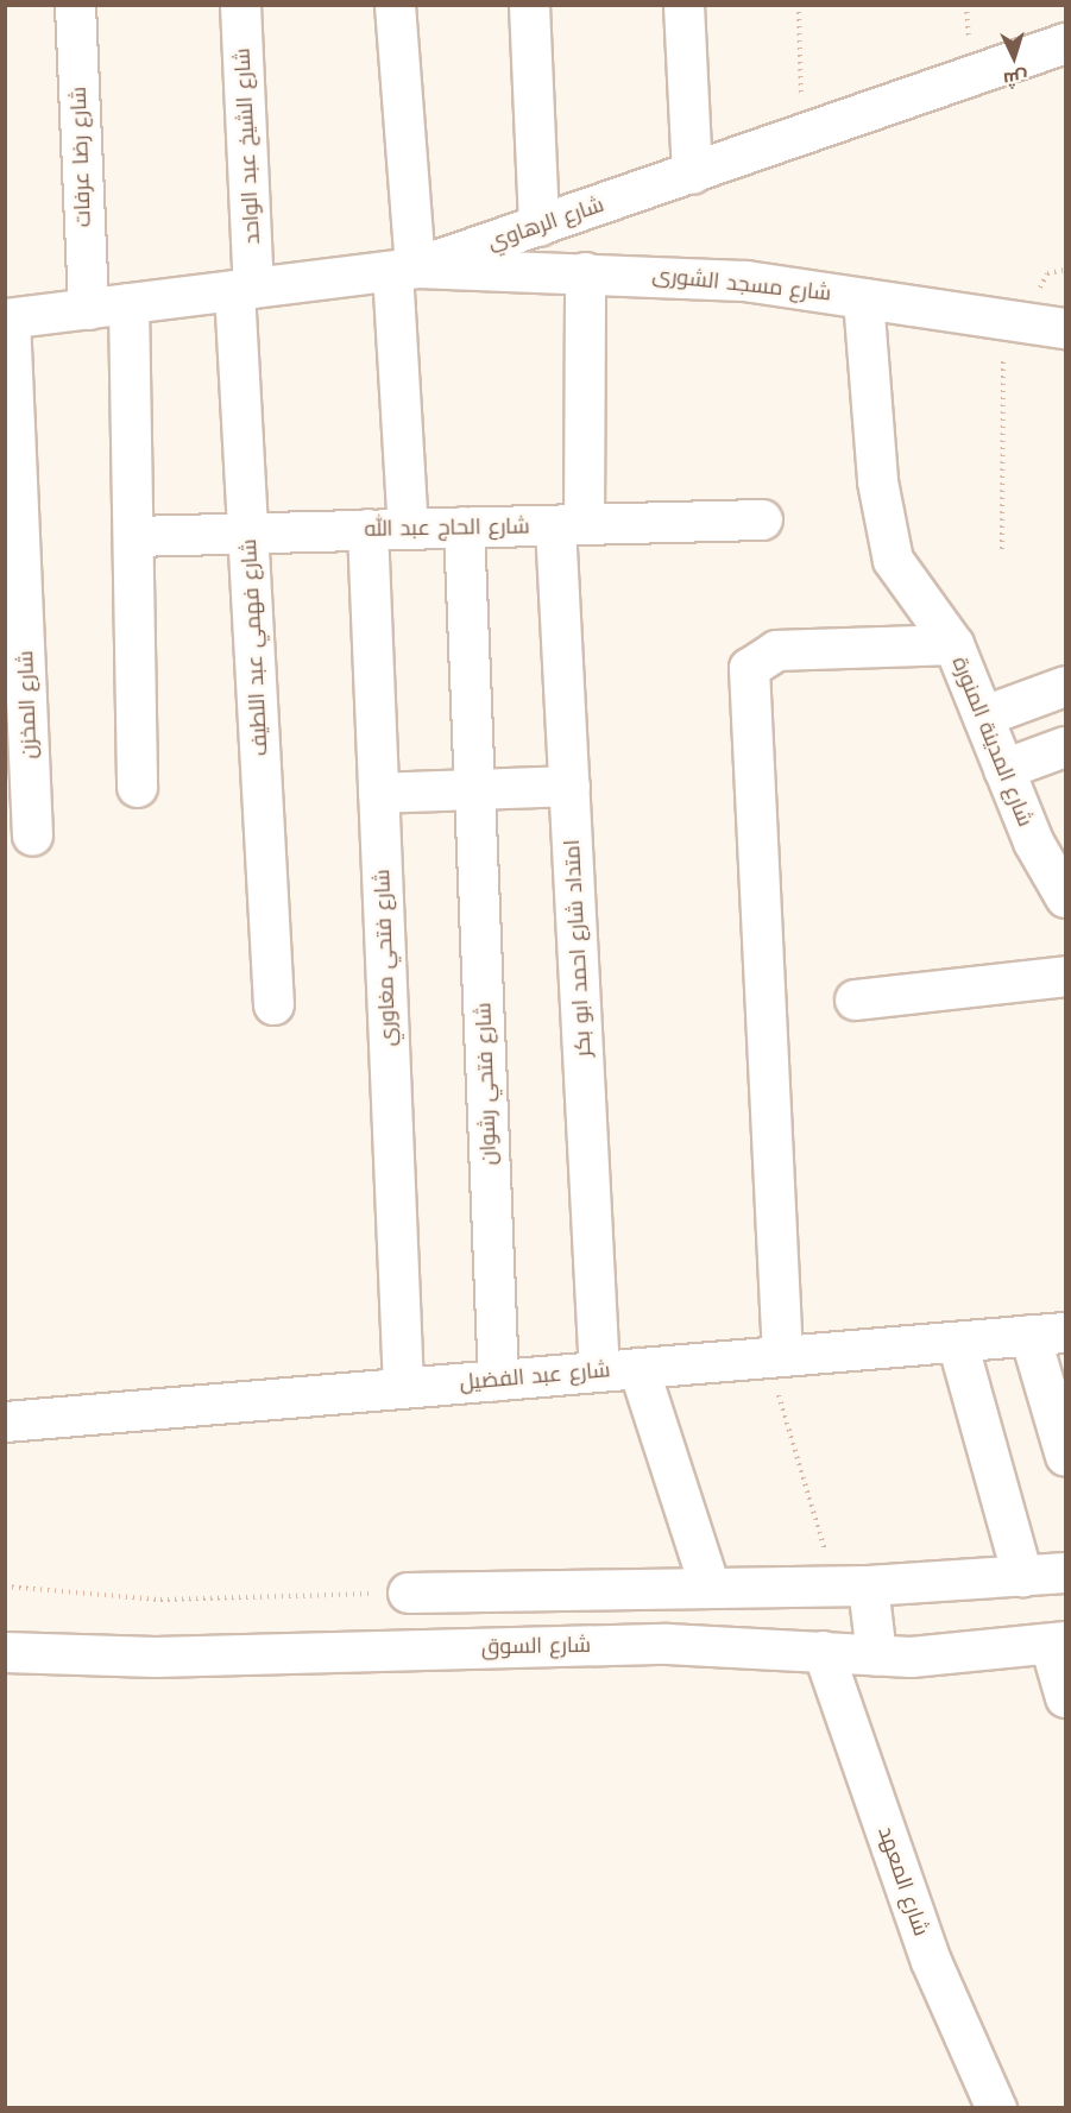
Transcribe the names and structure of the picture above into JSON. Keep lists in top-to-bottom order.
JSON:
{
  "streets": {
    "street": [
      "شارع الشيخ عبد الواحد",
      "شارع رضا عرفات",
      "شارع الرهاوي",
      "شارع مسجد الشورى",
      "شارع الحاج عبد الله",
      "شارع فهمي عبد اللطيف",
      "شارع المخزن",
      "شارع المدينة المنورة",
      "امتداد شارع احمد ابو بكر",
      "شارع فتحي مغاوري",
      "شارع فتحي رشوان",
      "شارع عبد الفضيل",
      "شارع السوق",
      "شارع المعهد"
    ]
  },
  "crossings": [
    ["شارع الشيخ عبد الواحد", "شارع الرهاوي"],
    ["شارع الشيخ عبد الواحد", "شارع فهمي عبد اللطيف"],
    ["شارع رضا عرفات", "شارع الرهاوي"],
    ["شارع الرهاوي", "شارع مسجد الشورى"],
    ["شارع الرهاوي", "شارع فهمي عبد اللطيف"],
    ["شارع الرهاوي", "شارع المخزن"],
    ["شارع مسجد الشورى", "شارع المدينة المنورة"],
    ["شارع مسجد الشورى", "امتداد شارع احمد ابو بكر"],
    ["شارع الحاج عبد الله", "شارع فهمي عبد اللطيف"],
    ["شارع الحاج عبد الله", "امتداد شارع احمد ابو بكر"],
    ["شارع الحاج عبد الله", "شارع فتحي مغاوري"],
    ["شارع الحاج عبد الله", "شارع فتحي رشوان"],
    ["امتداد شارع احمد ابو بكر", "شارع عبد الفضيل"],
    ["شارع فتحي مغاوري", "شارع عبد الفضيل"],
    ["شارع فتحي رشوان", "شارع عبد الفضيل"],
    ["شارع السوق", "شارع المعهد"]
  ],
  "north": "bottom"
}
